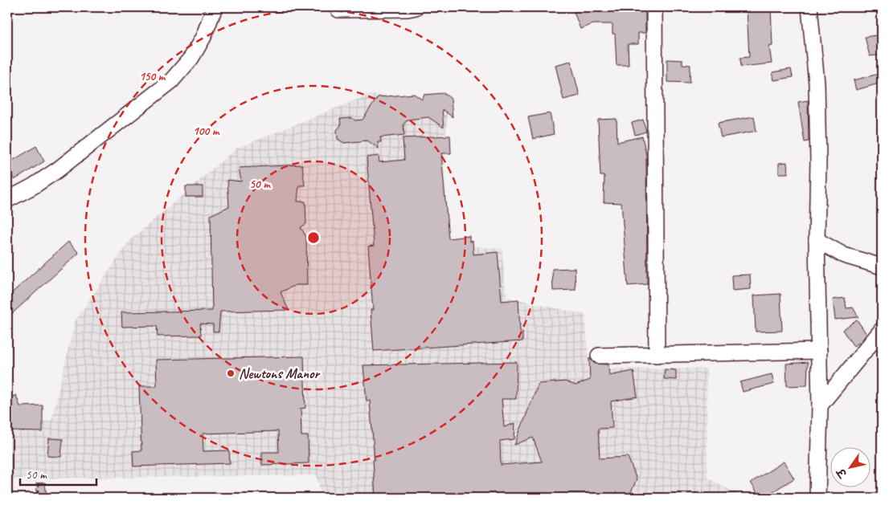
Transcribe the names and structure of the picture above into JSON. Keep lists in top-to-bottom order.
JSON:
{
  "places": ["Newtons Manor"],
  "scale_bar": "50 m",
  "north": "bottom left",
  "rings": ["150 m", "100 m", "50 m"]
}
